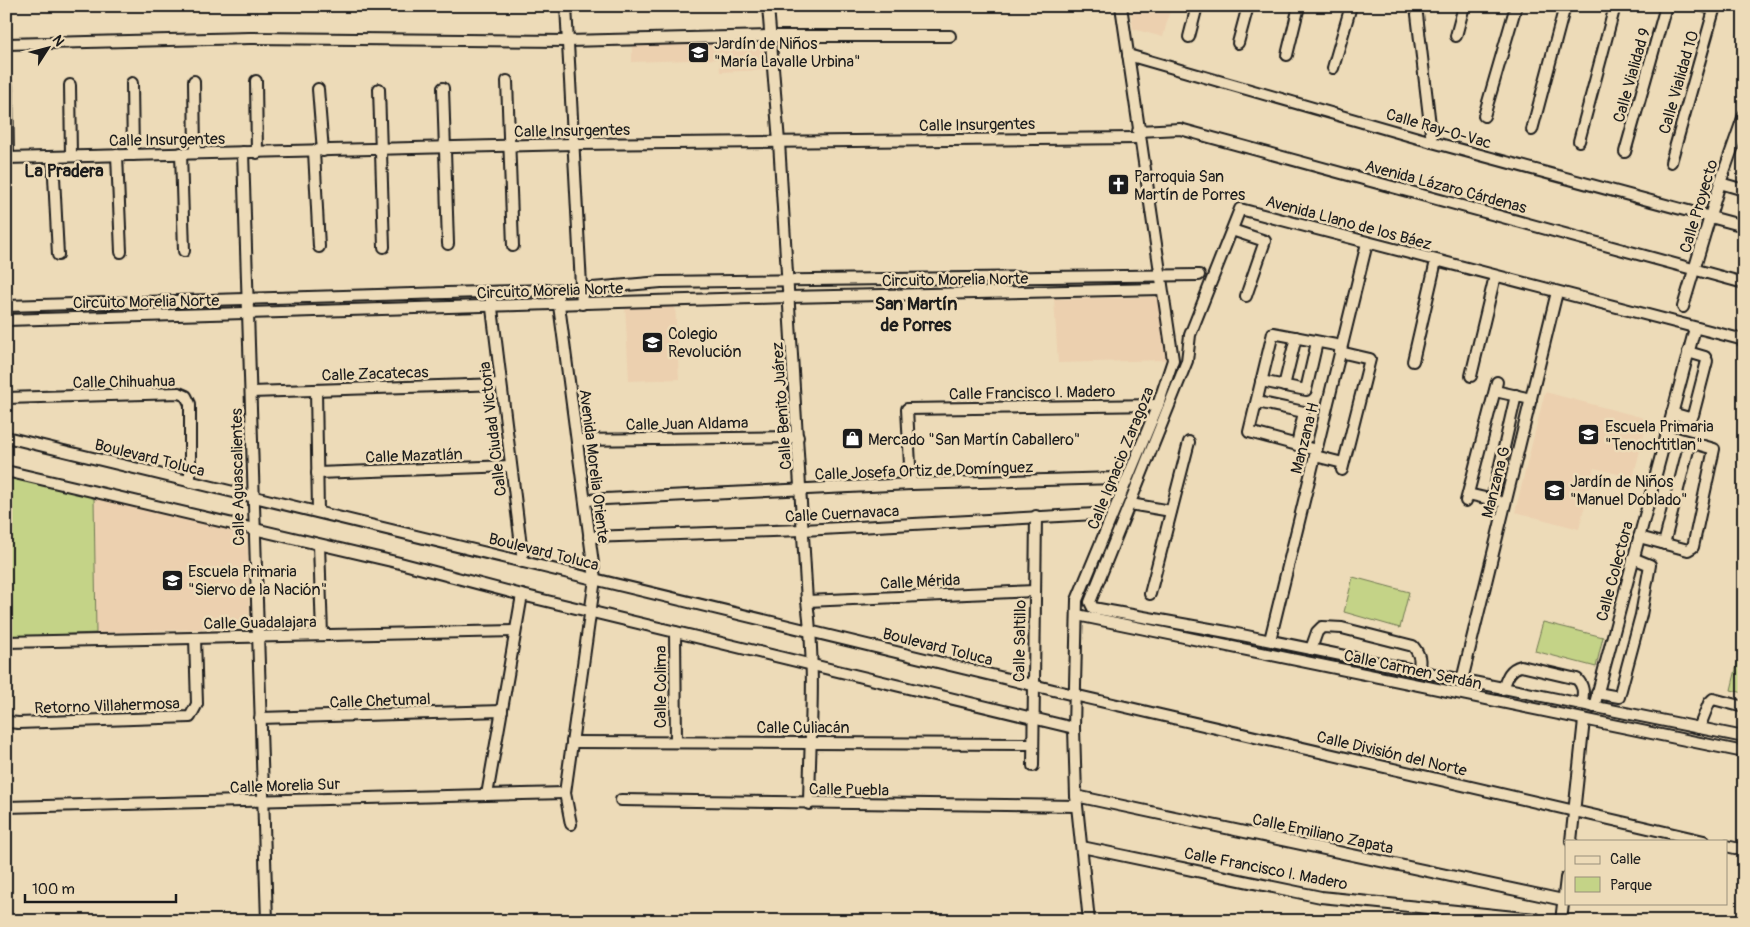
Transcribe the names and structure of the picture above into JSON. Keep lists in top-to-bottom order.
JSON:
{
  "streets": {
    "street": [
      "Calle Vialidad 9",
      "Calle Vialidad 10",
      "Calle Insurgentes",
      "Calle Ray-O-Vac",
      "Avenida Lázaro Cárdenas",
      "Calle Proyecto",
      "Avenida Llano de los Báez",
      "Circuito Morelia Norte",
      "Calle Zacatecas",
      "Calle Chihuahua",
      "Calle Francisco I. Madero",
      "Calle Benito Juárez",
      "Calle Juan Aldama",
      "Calle Ciudad Victoria",
      "Manzana H",
      "Calle Mazatlán",
      "Boulevard Toluca",
      "Calle Ignacio Zaragoza",
      "Avenida Morelia Oriente",
      "Calle Josefa Ortiz de Domínguez",
      "Calle Aguascalientes",
      "Manzana G",
      "Calle Cuernavaca",
      "Calle Colectora",
      "Calle Mérida",
      "Calle Guadalajara",
      "Calle Saltillo",
      "Calle Carmen Serdán",
      "Calle Colima",
      "Calle Chetumal",
      "Retorno Villahermosa",
      "Calle Culiacán",
      "Calle División del Norte",
      "Calle Morelia Sur",
      "Calle Puebla",
      "Calle Emiliano Zapata"
    ]
  },
  "crossings": [
    ["Calle Insurgentes", "Avenida Lázaro Cárdenas"],
    ["Calle Insurgentes", "Calle Benito Juárez"],
    ["Calle Insurgentes", "Calle Ignacio Zaragoza"],
    ["Calle Insurgentes", "Calle Aguascalientes"],
    ["Calle Ray-O-Vac", "Calle Proyecto"],
    ["Calle Ray-O-Vac", "Calle Ignacio Zaragoza"],
    ["Avenida Lázaro Cárdenas", "Calle Proyecto"],
    ["Avenida Lázaro Cárdenas", "Calle Ignacio Zaragoza"],
    ["Avenida Llano de los Báez", "Manzana H"],
    ["Avenida Llano de los Báez", "Manzana G"],
    ["Avenida Llano de los Báez", "Calle Colectora"],
    ["Avenida Llano de los Báez", "Calle Carmen Serdán"],
    ["Circuito Morelia Norte", "Calle Benito Juárez"],
    ["Circuito Morelia Norte", "Calle Ciudad Victoria"],
    ["Circuito Morelia Norte", "Calle Ignacio Zaragoza"],
    ["Circuito Morelia Norte", "Avenida Morelia Oriente"],
    ["Circuito Morelia Norte", "Calle Aguascalientes"],
    ["Calle Zacatecas", "Calle Ciudad Victoria"],
    ["Calle Zacatecas", "Calle Aguascalientes"],
    ["Calle Chihuahua", "Boulevard Toluca"],
    ["Calle Francisco I. Madero", "Calle Ignacio Zaragoza"],
    ["Calle Francisco I. Madero", "Calle Josefa Ortiz de Domínguez"],
    ["Calle Benito Juárez", "Calle Juan Aldama"],
    ["Calle Benito Juárez", "Boulevard Toluca"],
    ["Calle Benito Juárez", "Calle Josefa Ortiz de Domínguez"],
    ["Calle Benito Juárez", "Calle Cuernavaca"],
    ["Calle Benito Juárez", "Calle Mérida"],
    ["Calle Benito Juárez", "Calle Culiacán"],
    ["Calle Benito Juárez", "Calle Puebla"],
    ["Calle Juan Aldama", "Avenida Morelia Oriente"],
    ["Calle Ciudad Victoria", "Calle Mazatlán"],
    ["Calle Ciudad Victoria", "Boulevard Toluca"],
    ["Manzana H", "Calle Carmen Serdán"],
    ["Boulevard Toluca", "Calle Ignacio Zaragoza"],
    ["Boulevard Toluca", "Avenida Morelia Oriente"],
    ["Boulevard Toluca", "Calle Aguascalientes"],
    ["Boulevard Toluca", "Calle Saltillo"],
    ["Boulevard Toluca", "Calle División del Norte"],
    ["Calle Ignacio Zaragoza", "Calle Carmen Serdán"],
    ["Calle Ignacio Zaragoza", "Calle División del Norte"],
    ["Calle Ignacio Zaragoza", "Calle Puebla"],
    ["Calle Ignacio Zaragoza", "Calle Emiliano Zapata"],
    ["Avenida Morelia Oriente", "Calle Josefa Ortiz de Domínguez"],
    ["Avenida Morelia Oriente", "Calle Cuernavaca"],
    ["Avenida Morelia Oriente", "Calle Culiacán"],
    ["Avenida Morelia Oriente", "Calle Morelia Sur"],
    ["Calle Aguascalientes", "Calle Guadalajara"],
    ["Calle Aguascalientes", "Calle Chetumal"],
    ["Calle Aguascalientes", "Calle Morelia Sur"],
    ["Manzana G", "Calle Carmen Serdán"],
    ["Calle Cuernavaca", "Calle Saltillo"],
    ["Calle Colectora", "Calle Carmen Serdán"],
    ["Calle Mérida", "Calle Saltillo"],
    ["Calle Guadalajara", "Retorno Villahermosa"],
    ["Calle Saltillo", "Calle Culiacán"],
    ["Calle Colima", "Calle Culiacán"],
    ["Calle Puebla", "Calle Emiliano Zapata"]
  ],
  "districts": ["La Pradera", "San Martín de Porres"],
  "places": {
    "school or university": [
      "Jardín de Niños \"María Lavalle Urbina\"",
      "Colegio Revolución",
      "Escuela Primaria \"Tenochtitlan\"",
      "Jardín de Niños \"Manuel Doblado\"",
      "Escuela Primaria \"Siervo de la Nación\""
    ],
    "church": ["Parroquia San Martín de Porres"],
    "shop": ["Mercado \"San Martín Caballero\""]
  },
  "legend": ["Calle", "Parque"],
  "scale_bar": "100 m",
  "north": "top right"
}
